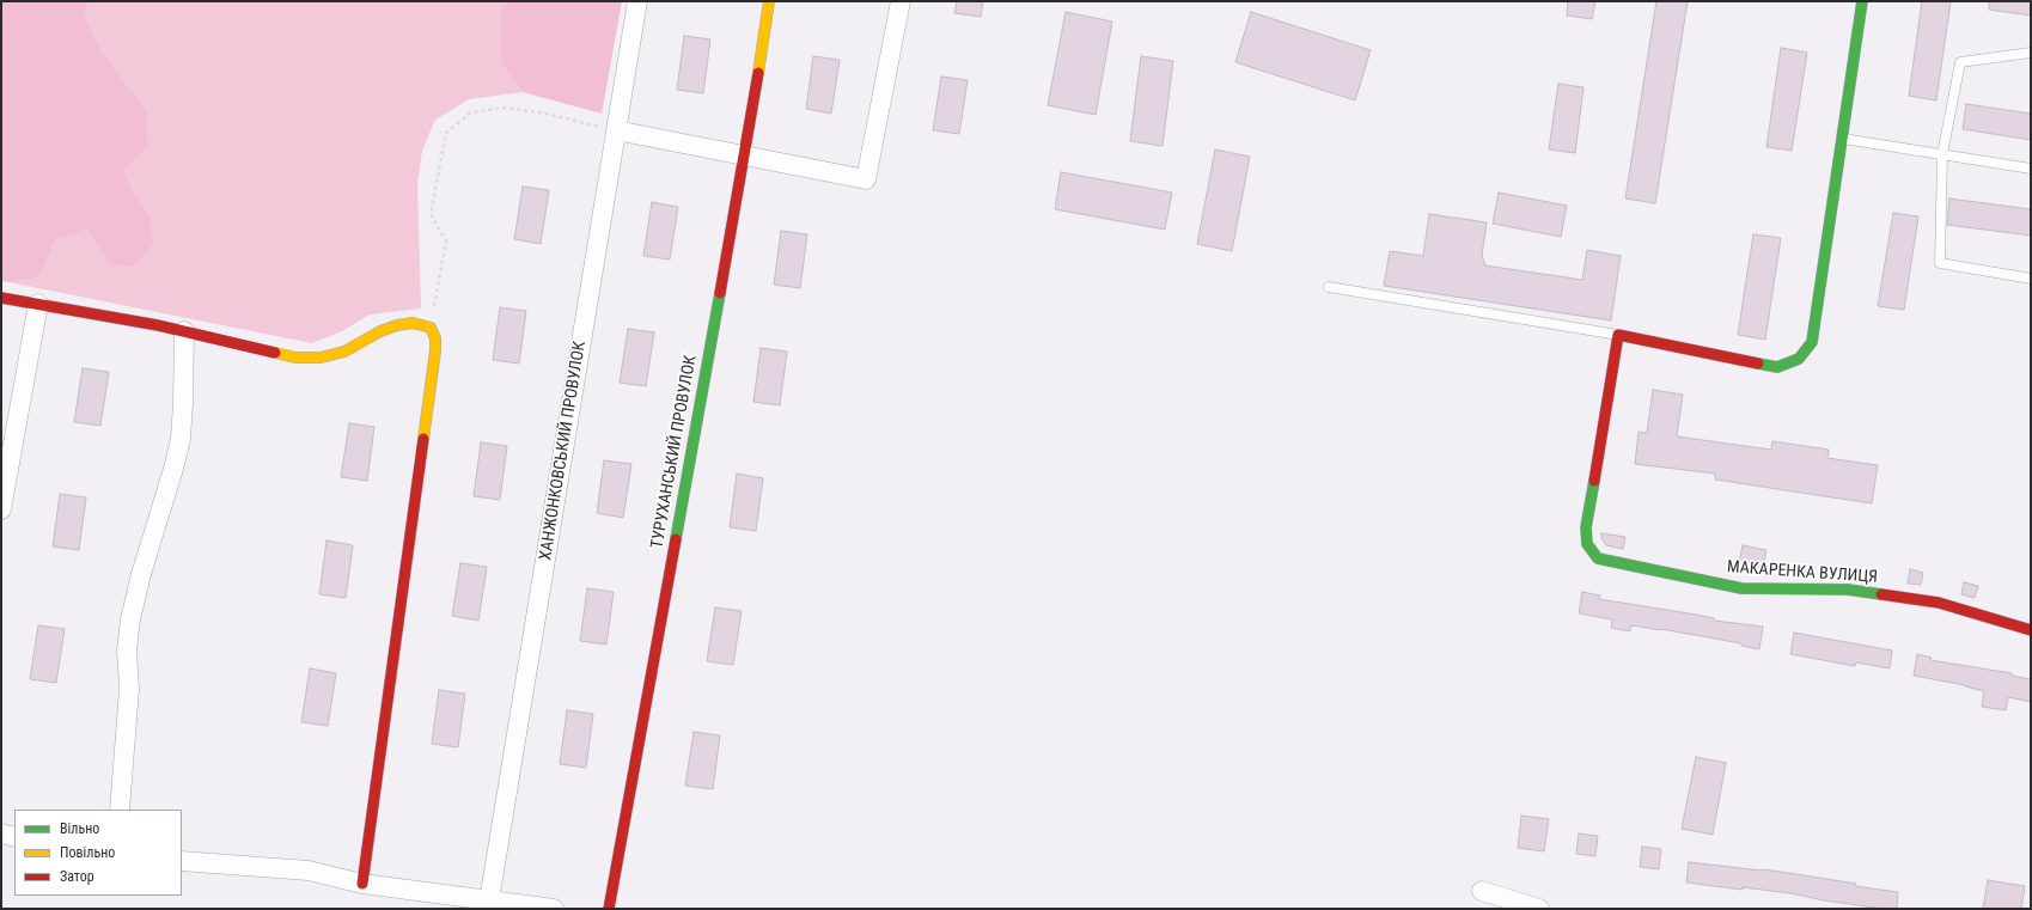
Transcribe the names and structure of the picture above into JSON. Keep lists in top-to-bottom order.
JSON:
{
  "streets": {
    "street": ["ХАНЖОНКОВСЬКИЙ ПРОВУЛОК", "ТУРУХАНСЬКИЙ ПРОВУЛОК", "МАКАРЕНКА ВУЛИЦЯ"]
  },
  "legend": ["Вільно", "Повільно", "Затор"]
}
